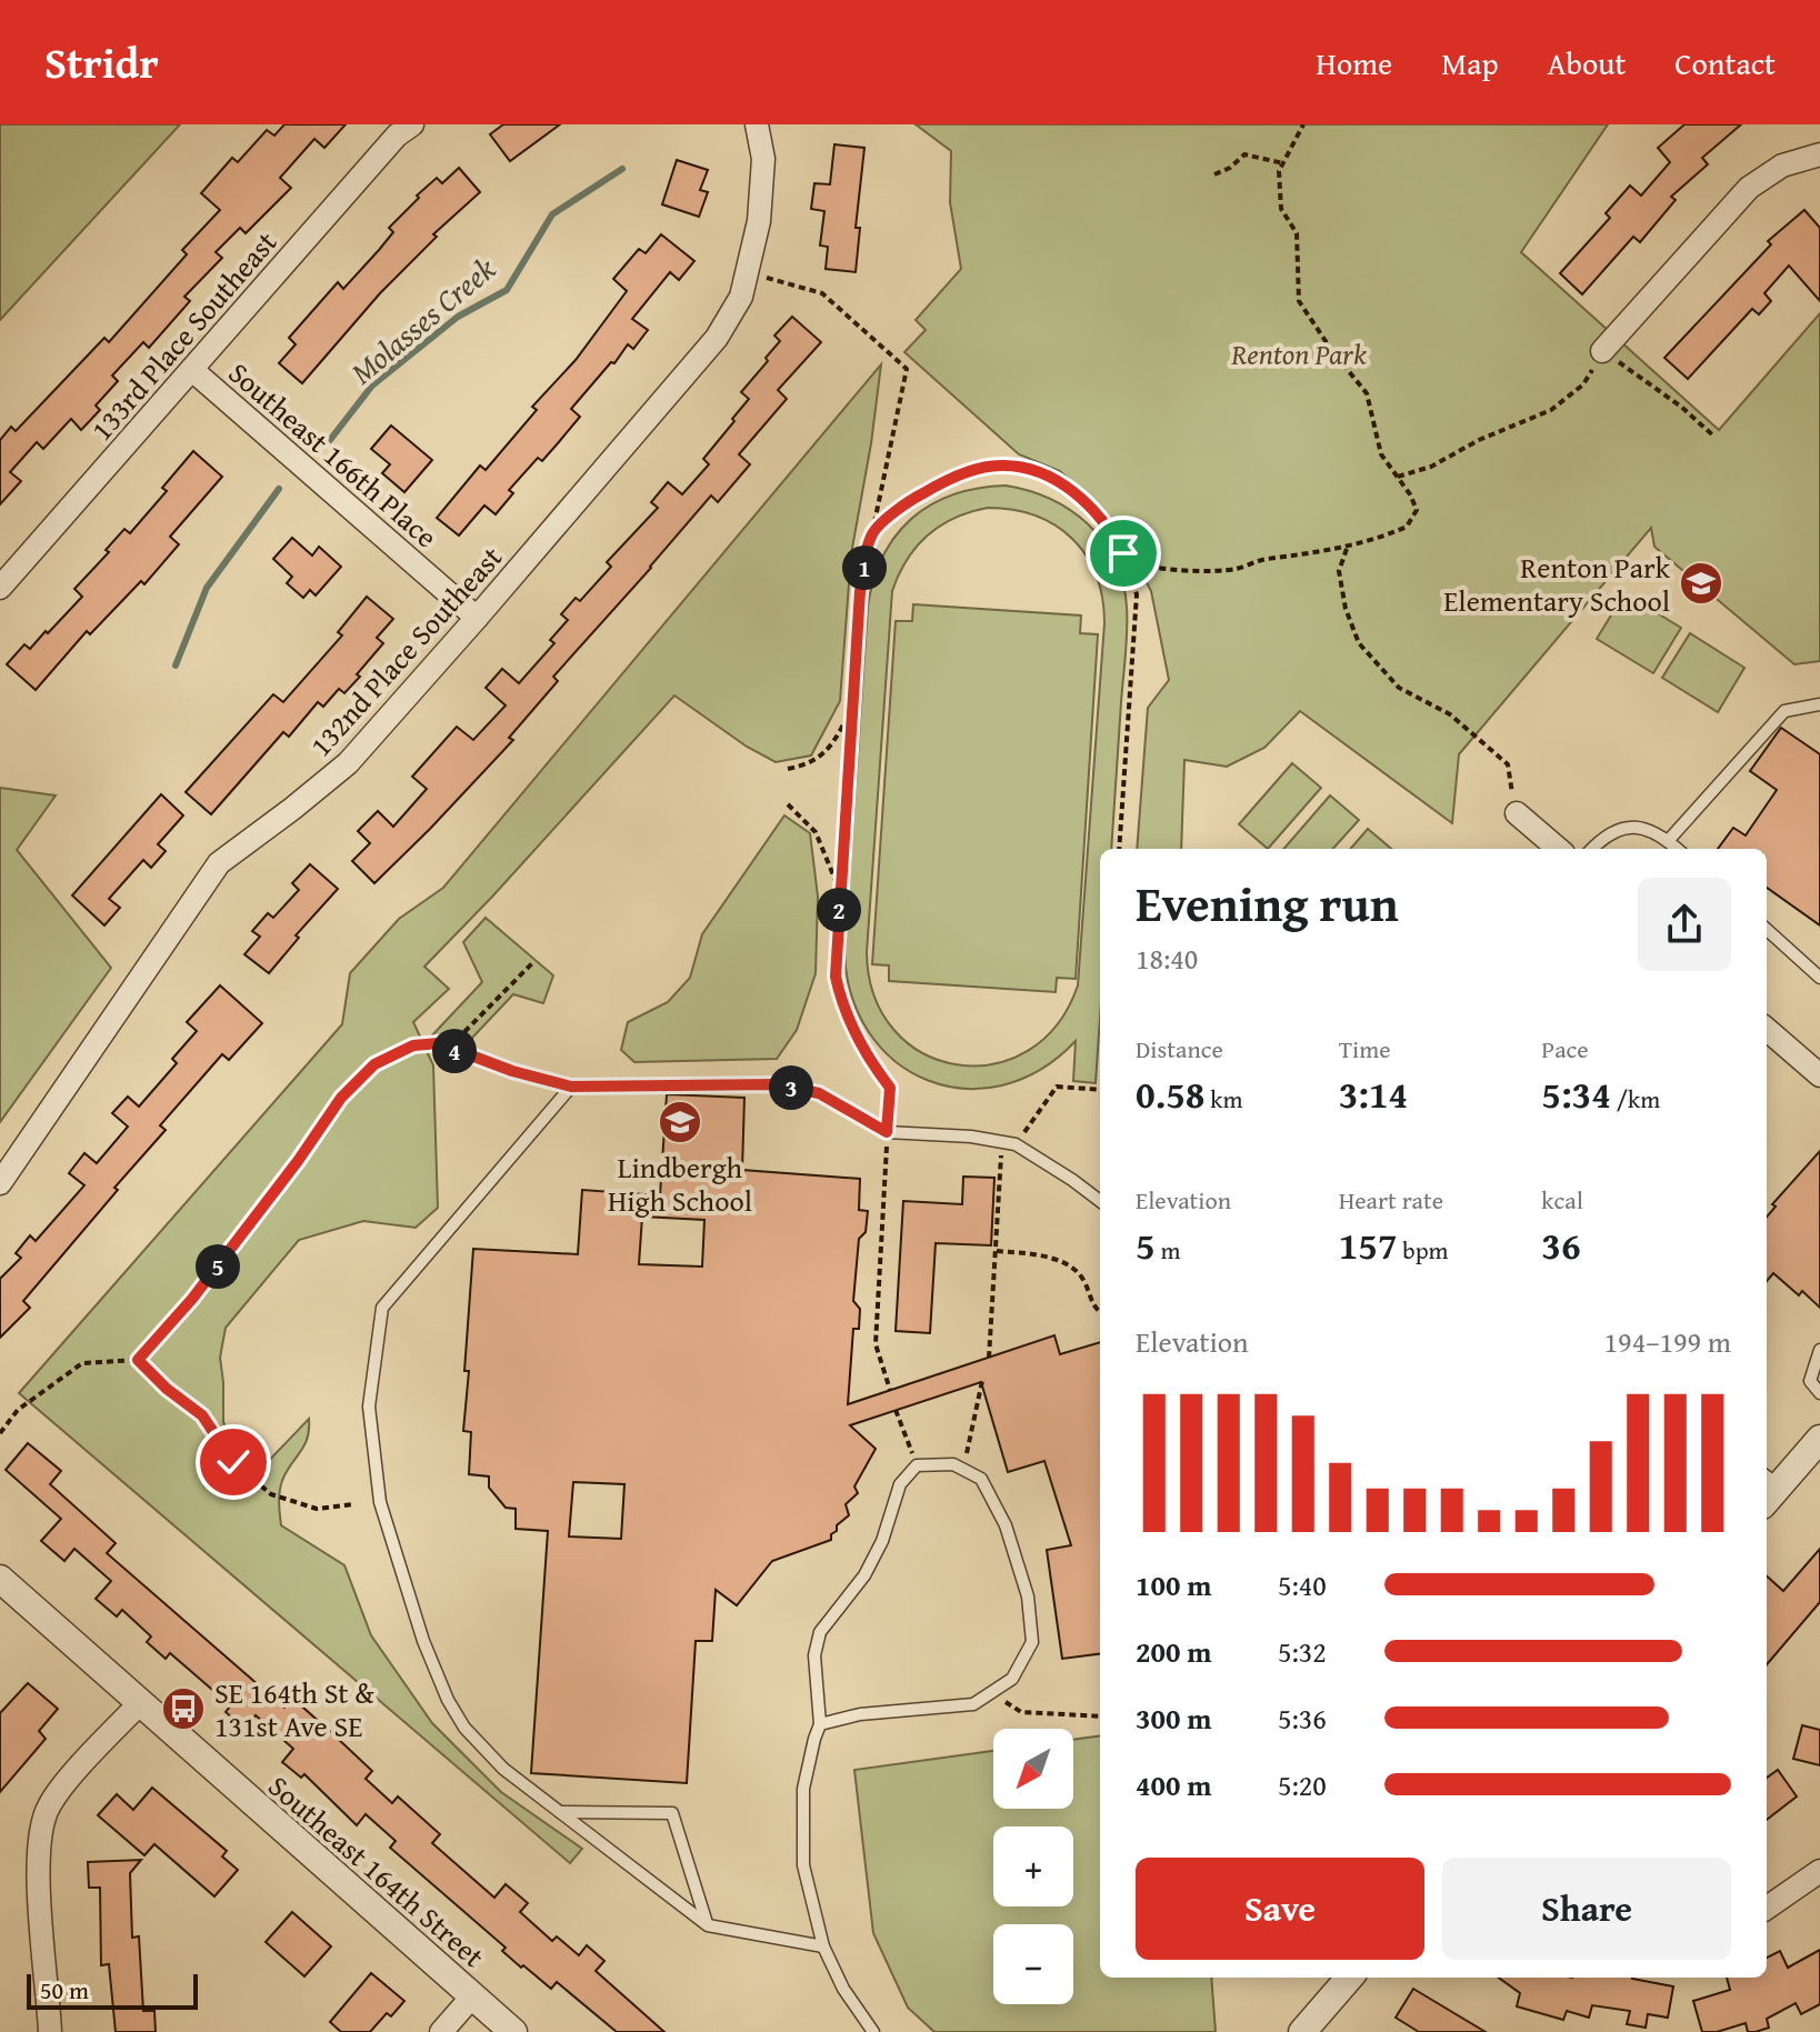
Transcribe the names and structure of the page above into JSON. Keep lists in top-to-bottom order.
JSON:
{
  "streets": {
    "street": [
      "133rd Place Southeast",
      "Southeast 166th Place",
      "132nd Place Southeast",
      "Southeast 164th Street"
    ]
  },
  "crossings": [
    ["133rd Place Southeast", "Southeast 166th Place"],
    ["Southeast 166th Place", "132nd Place Southeast"]
  ],
  "water": ["Molasses Creek"],
  "parks": ["Renton Park"],
  "places": {
    "school or university": ["Renton Park Elementary School", "Lindbergh High School"],
    "bus stop": ["SE 164th St & 131st Ave SE"]
  },
  "scale_bar": "50 m",
  "north": "bottom left",
  "page": {
    "header": "Stridr",
    "nav": [
      "Home",
      "Map",
      "About",
      "Contact"
    ],
    "pins": [
      "1",
      "2",
      "4",
      "3",
      "5"
    ],
    "heading": ["Evening run", "18:40"],
    "stats": [
      ["Distance", "0.58 km"],
      ["Time", "3:14"],
      ["Pace", "5:34 /km"],
      ["Elevation", "5 m"],
      ["Heart rate", "157 bpm"],
      ["kcal", "36"]
    ],
    "chart": ["Elevation", "194–199 m"],
    "list": [
      {
        "name": "100 m",
        "note": "5:40"
      },
      {
        "name": "200 m",
        "note": "5:32"
      },
      {
        "name": "300 m",
        "note": "5:36"
      },
      {
        "name": "400 m",
        "note": "5:20"
      }
    ],
    "map_buttons": ["+", "−"],
    "buttons": ["Save", "Share"],
    "scale": "50 m"
  }
}
